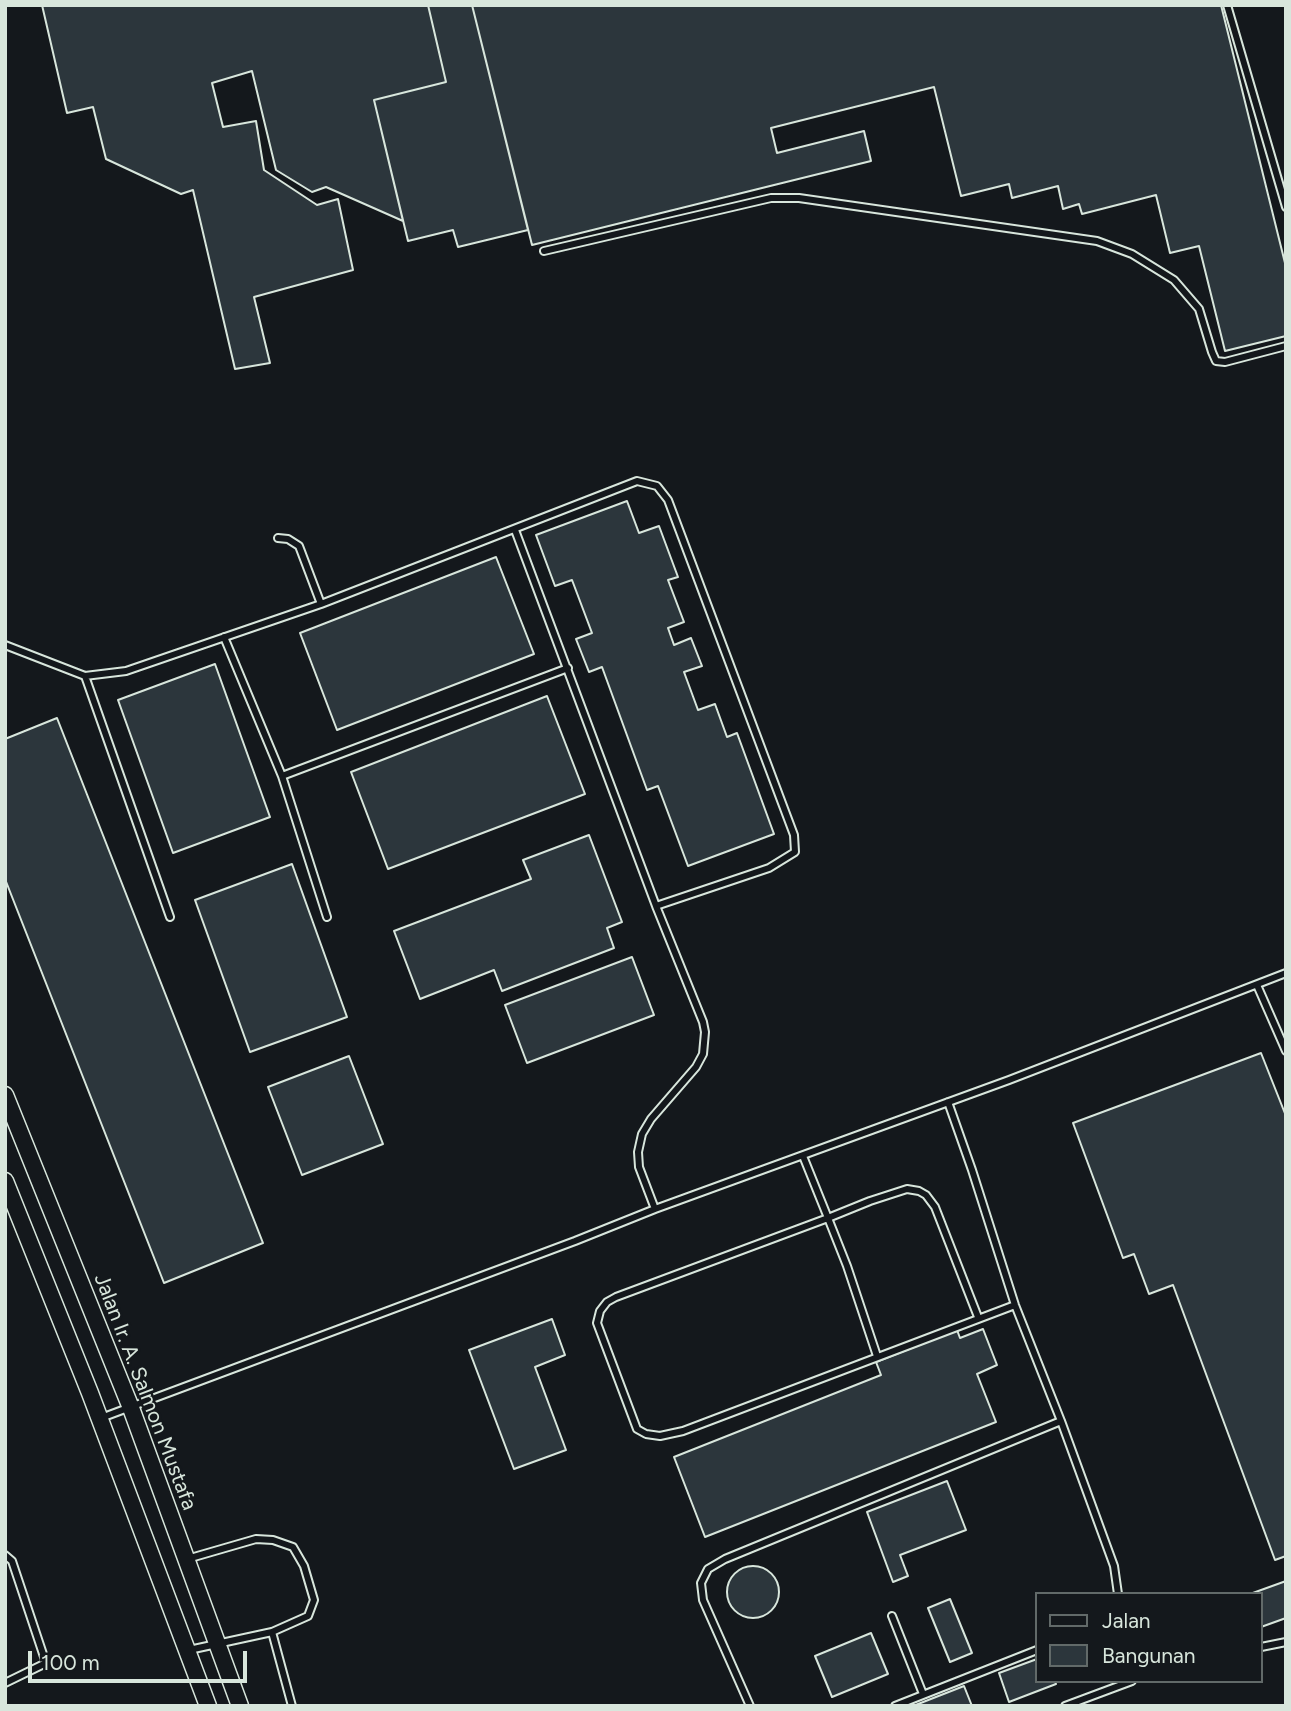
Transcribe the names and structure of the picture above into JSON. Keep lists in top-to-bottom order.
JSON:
{
  "streets": {
    "street": ["Jalan Ir. A. Salmon Mustafa"]
  },
  "legend": ["Jalan", "Bangunan"],
  "scale_bar": "100 m"
}
